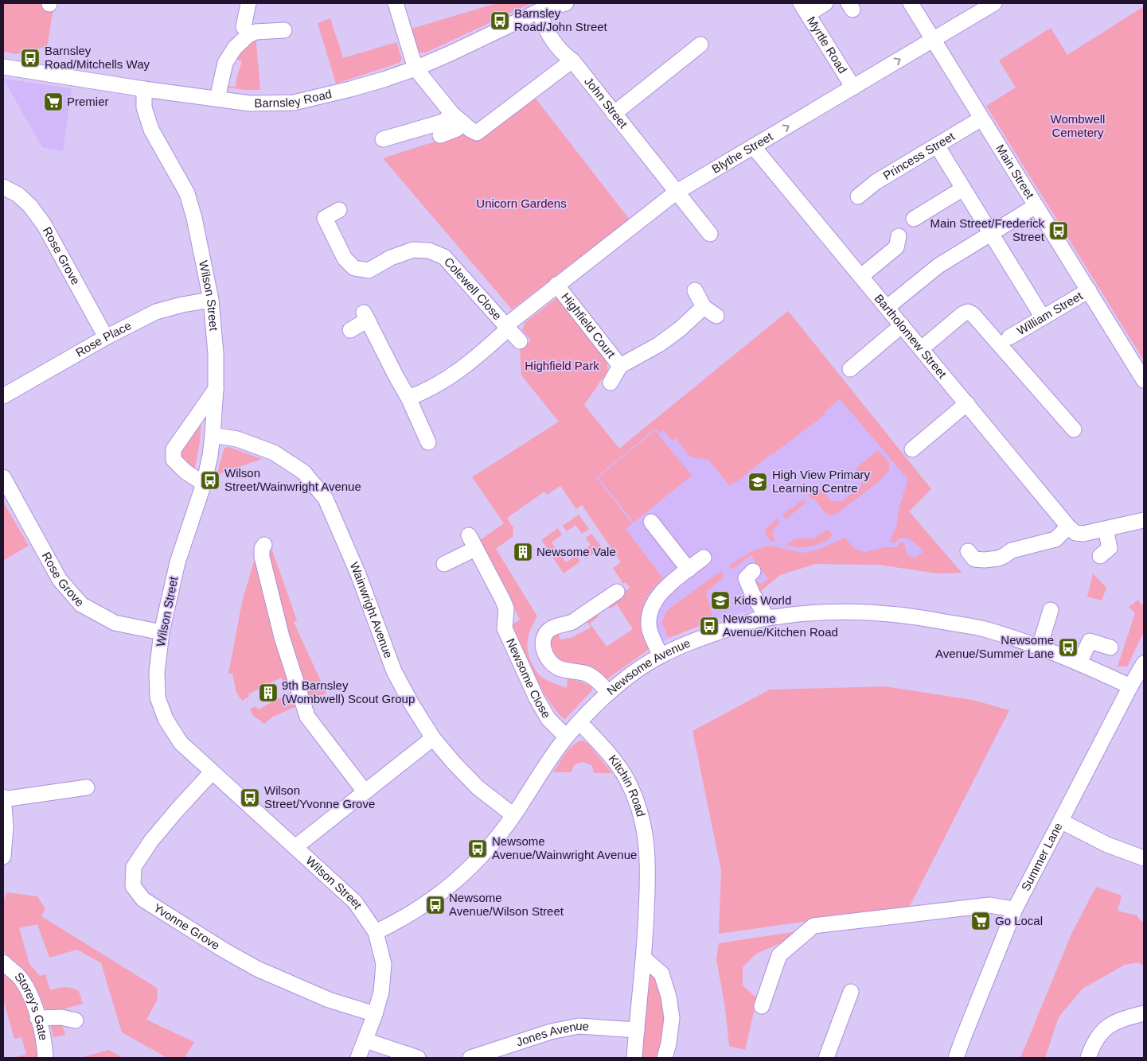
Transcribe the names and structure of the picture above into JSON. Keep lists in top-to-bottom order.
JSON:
{
  "streets": {
    "street": [
      "Myrtle Road",
      "Barnsley Road",
      "John Street",
      "Blythe Street",
      "Princess Street",
      "Main Street",
      "Rose Grove",
      "Colewell Close",
      "Wilson Street",
      "William Street",
      "Highfield Court",
      "Bartholomew Street",
      "Rose Place",
      "Wainwright Avenue",
      "Newsome Avenue",
      "Newsome Close",
      "Kitchin Road",
      "Summer Lane",
      "Yvonne Grove",
      "Storey's Gate",
      "Jones Avenue"
    ]
  },
  "crossings": [
    ["Myrtle Road", "Blythe Street"],
    ["Barnsley Road", "John Street"],
    ["Barnsley Road", "Wilson Street"],
    ["John Street", "Blythe Street"],
    ["Blythe Street", "Main Street"],
    ["Blythe Street", "Colewell Close"],
    ["Blythe Street", "Highfield Court"],
    ["Blythe Street", "Bartholomew Street"],
    ["Princess Street", "Main Street"],
    ["Main Street", "William Street"],
    ["Rose Grove", "Wilson Street"],
    ["Rose Grove", "Rose Place"],
    ["Wilson Street", "Rose Place"],
    ["Wilson Street", "Wainwright Avenue"],
    ["Wilson Street", "Newsome Avenue"],
    ["Wilson Street", "Yvonne Grove"],
    ["Wainwright Avenue", "Newsome Avenue"],
    ["Newsome Avenue", "Newsome Close"],
    ["Newsome Avenue", "Kitchin Road"],
    ["Newsome Avenue", "Summer Lane"],
    ["Kitchin Road", "Jones Avenue"]
  ],
  "parks": ["Wombwell Cemetery", "Unicorn Gardens", "Highfield Park"],
  "places": {
    "bus stop": [
      "Barnsley Road/John Street",
      "Barnsley Road/Mitchells Way",
      "Main Street/Frederick Street",
      "Wilson Street/Wainwright Avenue",
      "Newsome Avenue/Kitchen Road",
      "Newsome Avenue/Summer Lane",
      "Wilson Street/Yvonne Grove",
      "Newsome Avenue/Wainwright Avenue",
      "Newsome Avenue/Wilson Street"
    ],
    "supermarket": ["Premier", "Go Local"],
    "school or university": ["High View Primary Learning Centre", "Kids World"],
    "building": ["Newsome Vale", "9th Barnsley (Wombwell) Scout Group"]
  }
}
